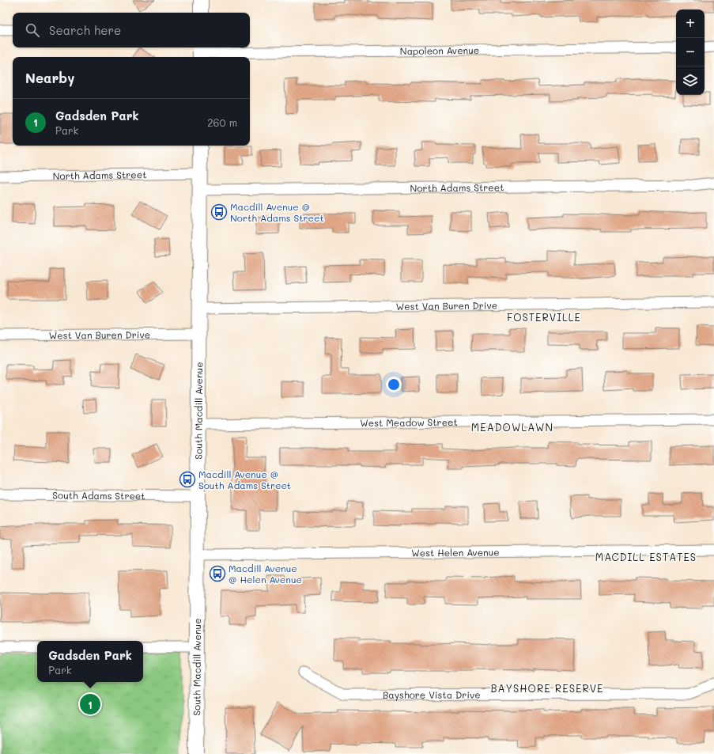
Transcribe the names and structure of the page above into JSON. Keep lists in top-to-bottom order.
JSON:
{
  "streets": {
    "street": [
      "Napoleon Avenue",
      "North Adams Street",
      "West Van Buren Drive",
      "South Macdill Avenue",
      "West Meadow Street",
      "South Adams Street",
      "West Helen Avenue",
      "Bayshore Vista Drive"
    ]
  },
  "crossings": [
    ["North Adams Street", "South Macdill Avenue"],
    ["West Van Buren Drive", "South Macdill Avenue"],
    ["South Macdill Avenue", "West Meadow Street"],
    ["South Macdill Avenue", "South Adams Street"],
    ["South Macdill Avenue", "West Helen Avenue"]
  ],
  "districts": [
    "FOSTERVILLE",
    "MEADOWLAWN",
    "MACDILL ESTATES",
    "BAYSHORE RESERVE"
  ],
  "places": {
    "bus stop": ["Macdill Avenue @ North Adams Street", "Macdill Avenue @ South Adams Street", "Macdill Avenue @ Helen Avenue"]
  },
  "page": {
    "map_buttons": ["+", "−"],
    "search": "Search here",
    "heading": "Nearby",
    "list": [
      {
        "mark": "1",
        "name": "Gadsden Park",
        "note": "Park",
        "value": "260 m"
      }
    ],
    "popup": ["Gadsden Park", "Park"],
    "pins": "1"
  }
}
